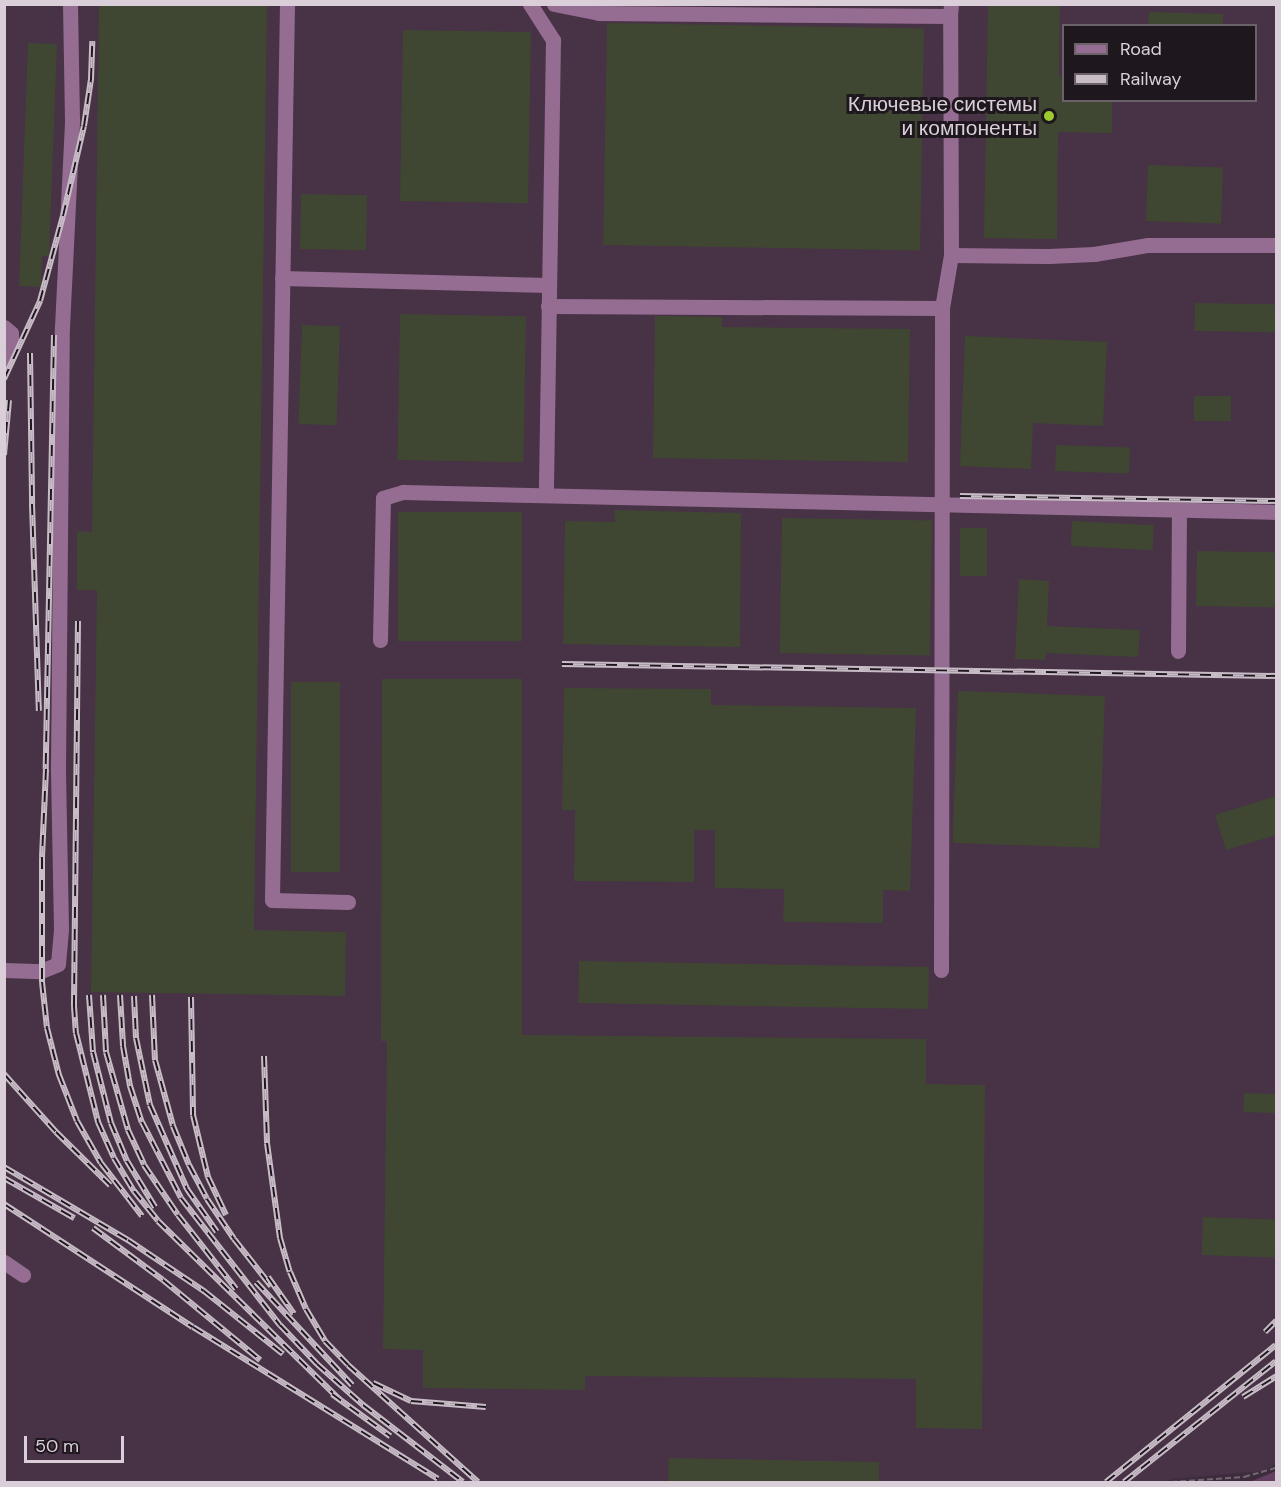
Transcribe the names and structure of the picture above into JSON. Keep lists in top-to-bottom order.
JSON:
{
  "places": ["Ключевые системы и компоненты"],
  "legend": ["Road", "Railway"],
  "scale_bar": "50 m"
}
